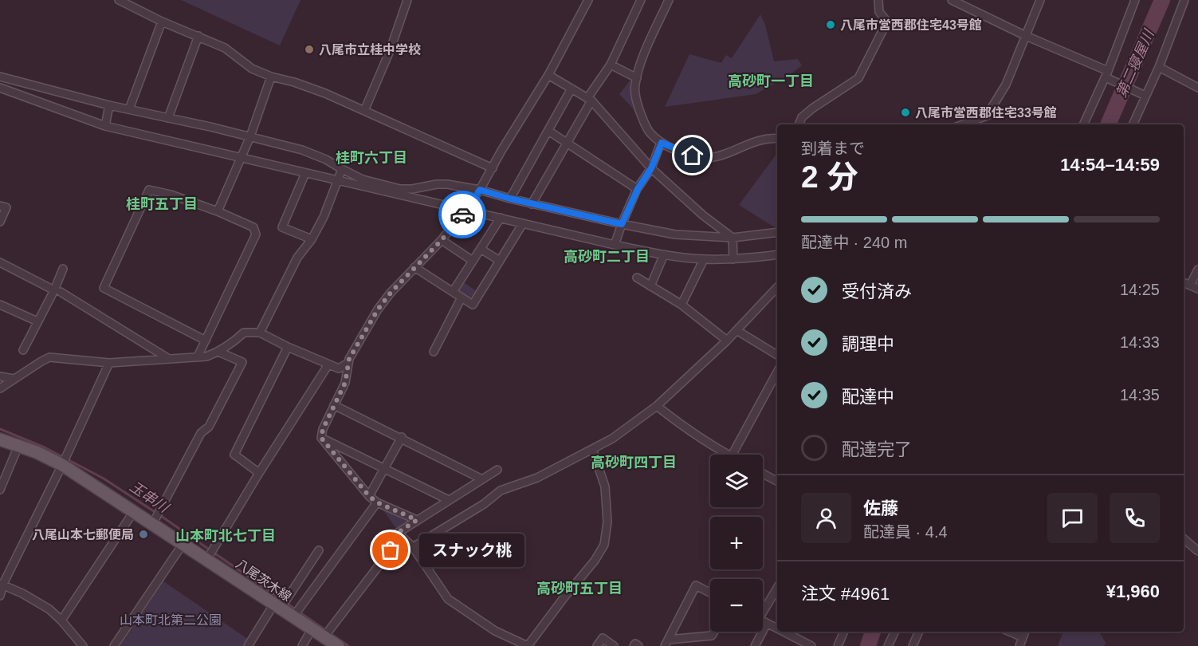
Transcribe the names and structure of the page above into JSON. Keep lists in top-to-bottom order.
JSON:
{
  "streets": {
    "main road": ["八尾茨木線"]
  },
  "districts": [
    "高砂町一丁目",
    "桂町六丁目",
    "桂町五丁目",
    "高砂町二丁目",
    "高砂町四丁目",
    "山本町北七丁目",
    "高砂町五丁目"
  ],
  "water": ["第二寝屋川", "玉串川"],
  "parks": ["山本町北第二公園"],
  "places": [
    "八尾市営西郡住宅43号館",
    "八尾市立桂中学校",
    "八尾市営西郡住宅33号館",
    "八尾山本七郵便局",
    "スナック桃"
  ],
  "page": {
    "heading": ["2 分", "到着まで", "14:54–14:59"],
    "panel": [
      "佐藤",
      "配達員 · 4.4",
      "注文 #4961",
      "¥1,960"
    ],
    "bar": "配達中 · 240 m",
    "list": [
      ["受付済み", "14:25"],
      ["調理中", "14:33"],
      ["配達中", "14:35"],
      "配達完了"
    ],
    "map_buttons": ["+", "−"],
    "bubble": "スナック桃"
  }
}
